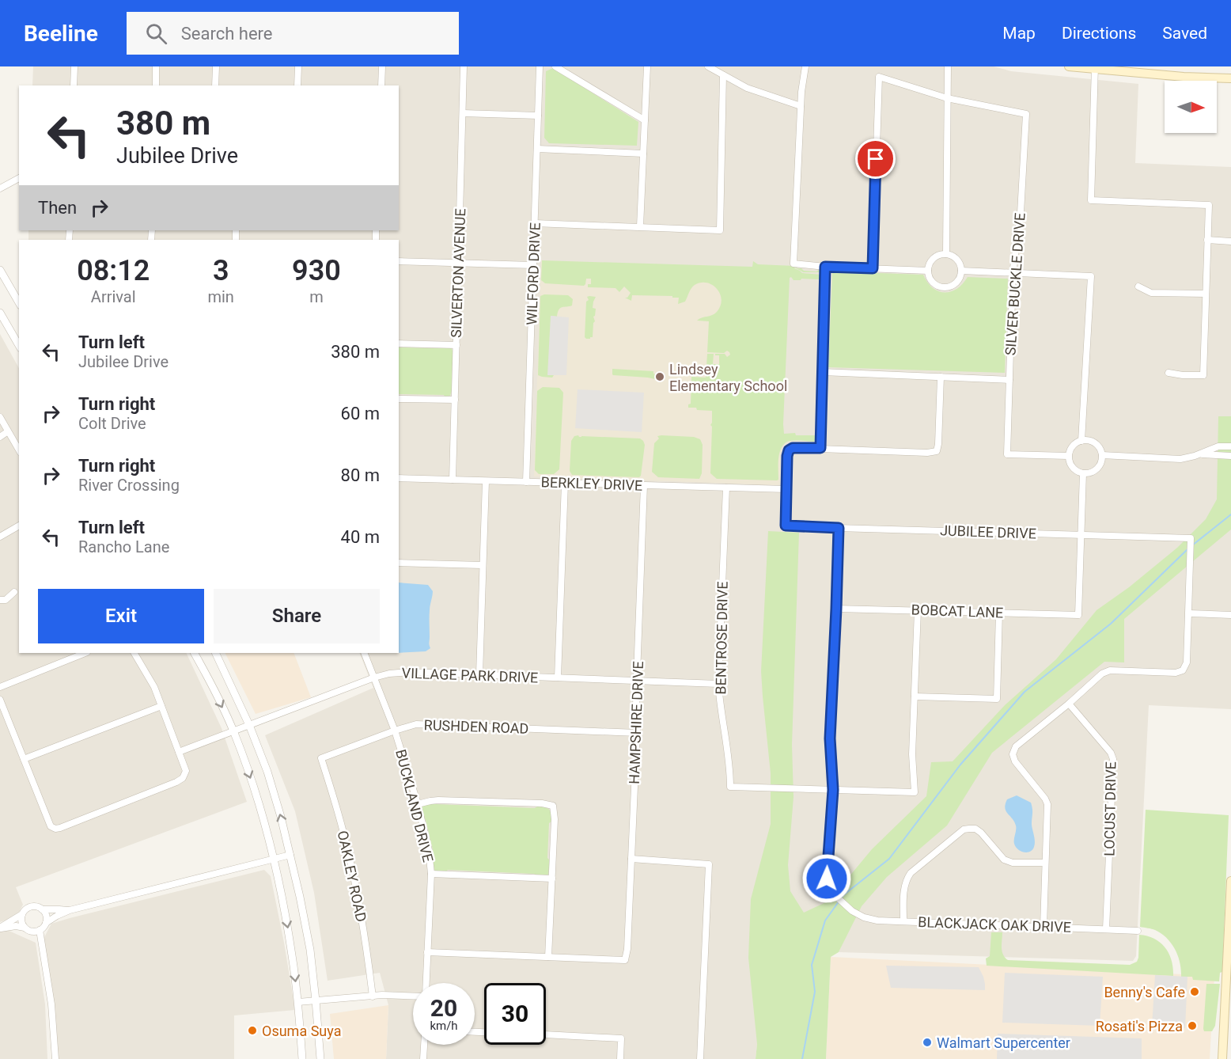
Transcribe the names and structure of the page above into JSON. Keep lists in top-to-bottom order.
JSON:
{
  "streets": {
    "street": [
      "SILVERTON AVENUE",
      "WILFORD DRIVE",
      "SILVER BUCKLE DRIVE",
      "BERKLEY DRIVE",
      "JUBILEE DRIVE",
      "BOBCAT LANE",
      "BENTROSE DRIVE",
      "VILLAGE PARK DRIVE",
      "HAMPSHIRE DRIVE",
      "RUSHDEN ROAD",
      "BUCKLAND DRIVE",
      "LOCUST DRIVE",
      "OAKLEY ROAD",
      "BLACKJACK OAK DRIVE"
    ]
  },
  "crossings": [
    ["SILVERTON AVENUE", "BERKLEY DRIVE"],
    ["WILFORD DRIVE", "BERKLEY DRIVE"],
    ["BERKLEY DRIVE", "JUBILEE DRIVE"],
    ["BERKLEY DRIVE", "BENTROSE DRIVE"],
    ["BERKLEY DRIVE", "HAMPSHIRE DRIVE"],
    ["JUBILEE DRIVE", "BOBCAT LANE"],
    ["BENTROSE DRIVE", "VILLAGE PARK DRIVE"],
    ["BENTROSE DRIVE", "BLACKJACK OAK DRIVE"],
    ["VILLAGE PARK DRIVE", "HAMPSHIRE DRIVE"],
    ["VILLAGE PARK DRIVE", "BUCKLAND DRIVE"],
    ["HAMPSHIRE DRIVE", "RUSHDEN ROAD"],
    ["RUSHDEN ROAD", "BUCKLAND DRIVE"],
    ["RUSHDEN ROAD", "OAKLEY ROAD"],
    ["LOCUST DRIVE", "BLACKJACK OAK DRIVE"]
  ],
  "places": [
    "Lindsey Elementary School",
    "Benny's Cafe",
    "Rosati's Pizza",
    "Osuma Suya",
    "Walmart Supercenter"
  ],
  "north": "right",
  "page": {
    "header": "Beeline",
    "search": "Search here",
    "nav": ["Map", "Directions", "Saved"],
    "turn": ["380 m", "Jubilee Drive"],
    "then": "Then",
    "eta": [
      "08:12",
      "Arrival",
      "3",
      "min",
      "930",
      "m"
    ],
    "list": [
      {
        "name": "Turn left",
        "note": "Jubilee Drive",
        "value": "380 m"
      },
      {
        "name": "Turn right",
        "note": "Colt Drive",
        "value": "60 m"
      },
      {
        "name": "Turn right",
        "note": "River Crossing",
        "value": "80 m"
      },
      {
        "name": "Turn left",
        "note": "Rancho Lane",
        "value": "40 m"
      }
    ],
    "buttons": ["Exit", "Share"],
    "speed": "20 km/h",
    "limit": "30"
  }
}
